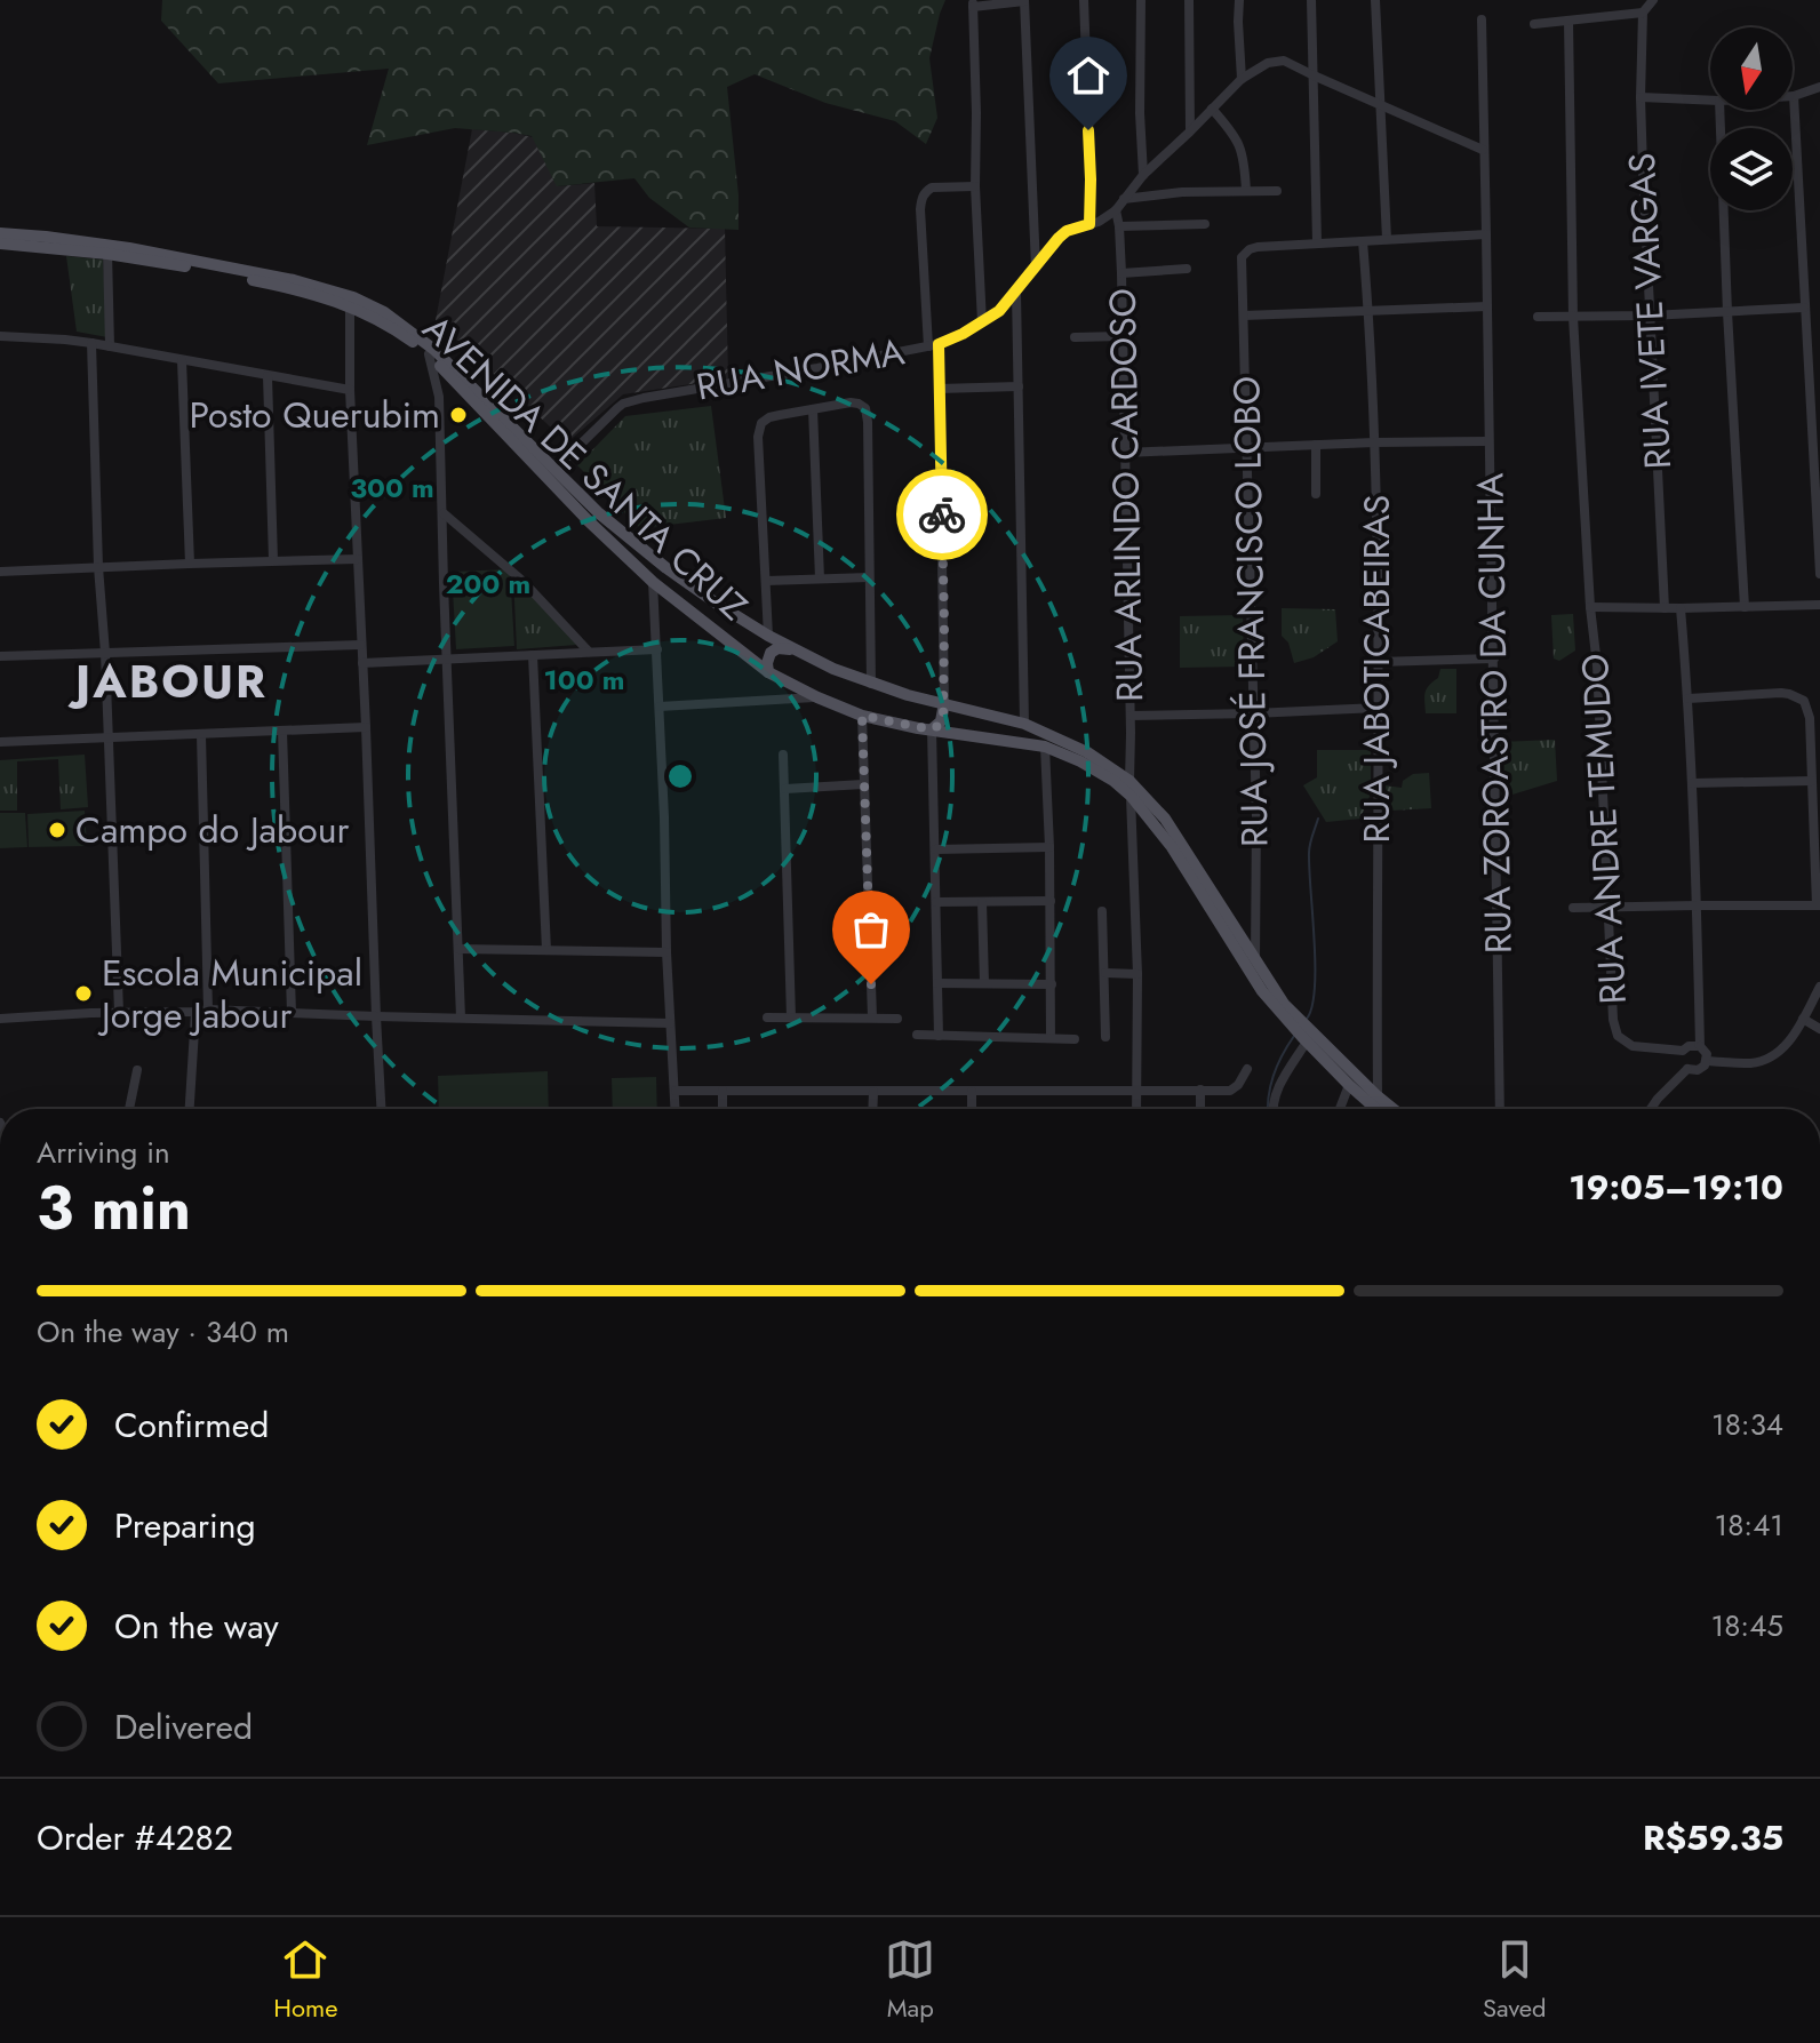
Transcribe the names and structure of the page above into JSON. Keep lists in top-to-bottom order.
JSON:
{
  "streets": {
    "main road": ["AVENIDA DE SANTA CRUZ"],
    "street": [
      "RUA IVETE VARGAS",
      "RUA NORMA",
      "RUA ARLINDO CARDOSO",
      "RUA JOSÉ FRANCISCO LOBO",
      "RUA JABOTICABEIRAS",
      "RUA ZOROASTRO DA CUNHA",
      "RUA ANDRE TEMUDO"
    ]
  },
  "crossings": [
    ["RUA NORMA", "AVENIDA DE SANTA CRUZ"],
    ["RUA NORMA", "RUA ARLINDO CARDOSO"],
    ["RUA NORMA", "RUA ZOROASTRO DA CUNHA"],
    ["AVENIDA DE SANTA CRUZ", "RUA ARLINDO CARDOSO"],
    ["AVENIDA DE SANTA CRUZ", "RUA JOSÉ FRANCISCO LOBO"],
    ["AVENIDA DE SANTA CRUZ", "RUA JABOTICABEIRAS"]
  ],
  "districts": ["JABOUR"],
  "places": ["Posto Querubim", "Campo do Jabour", "Escola Municipal Jorge Jabour"],
  "north": "bottom",
  "page": {
    "heading": ["3 min", "Arriving in", "19:05–19:10"],
    "panel": ["Order #4282", "R$59.35"],
    "bar": "On the way · 340 m",
    "list": [
      ["Confirmed", "18:34"],
      ["Preparing", "18:41"],
      ["On the way", "18:45"],
      "Delivered"
    ],
    "tabs": ["Home", "Map", "Saved"]
  },
  "rings": ["300 m", "200 m", "100 m"]
}
